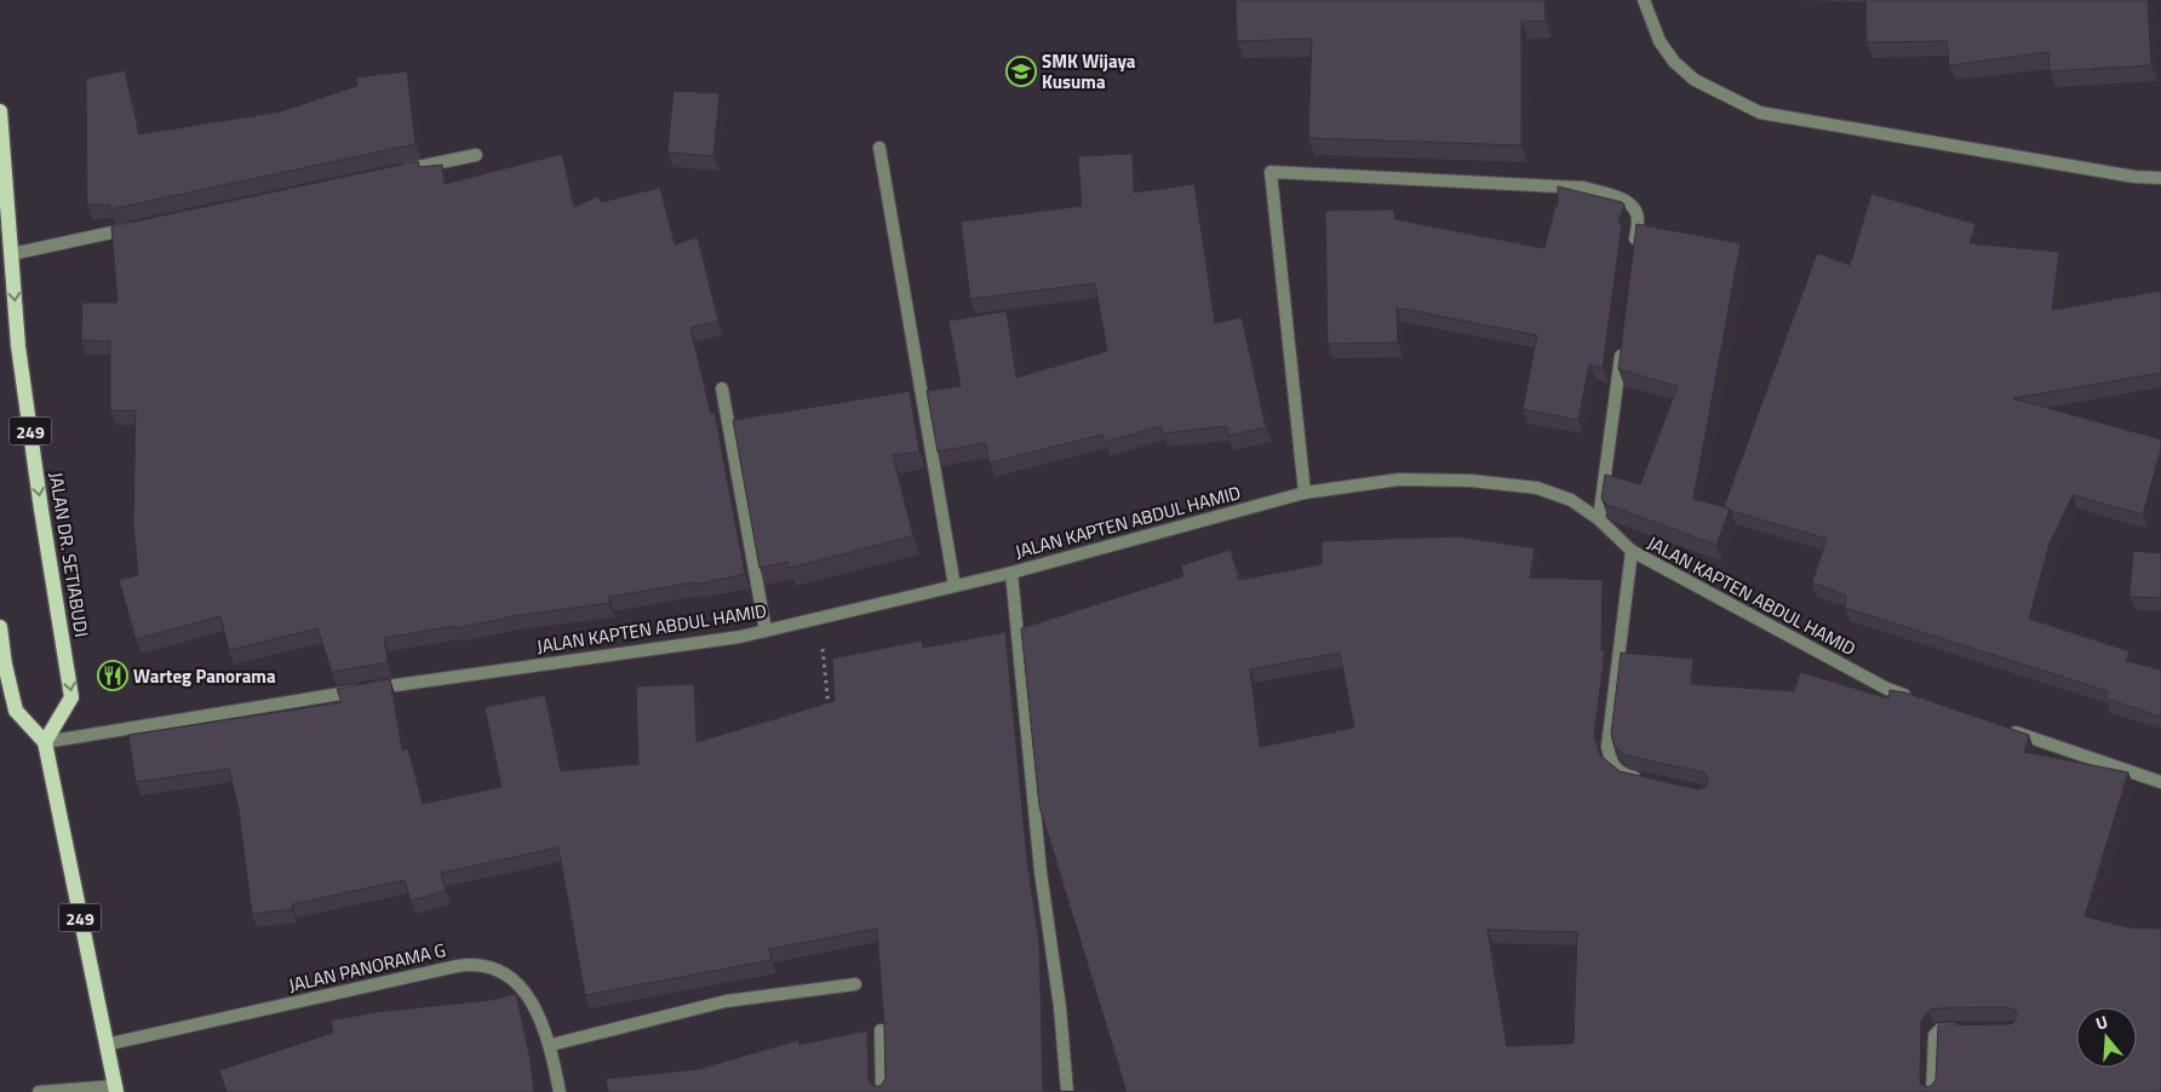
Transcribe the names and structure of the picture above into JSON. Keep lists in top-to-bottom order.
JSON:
{
  "streets": {
    "main road": ["249", "JALAN DR. SETIABUDI"],
    "street": ["JALAN KAPTEN ABDUL HAMID", "JALAN PANORAMA G"]
  },
  "crossings": [
    ["249", "JALAN KAPTEN ABDUL HAMID"],
    ["249", "JALAN DR. SETIABUDI"],
    ["249", "JALAN PANORAMA G"],
    ["JALAN KAPTEN ABDUL HAMID", "JALAN DR. SETIABUDI"]
  ],
  "one_way": ["JALAN DR. SETIABUDI"],
  "places": {
    "school or university": ["SMK Wijaya Kusuma"],
    "restaurant": ["Warteg Panorama"]
  },
  "north": "top"
}
